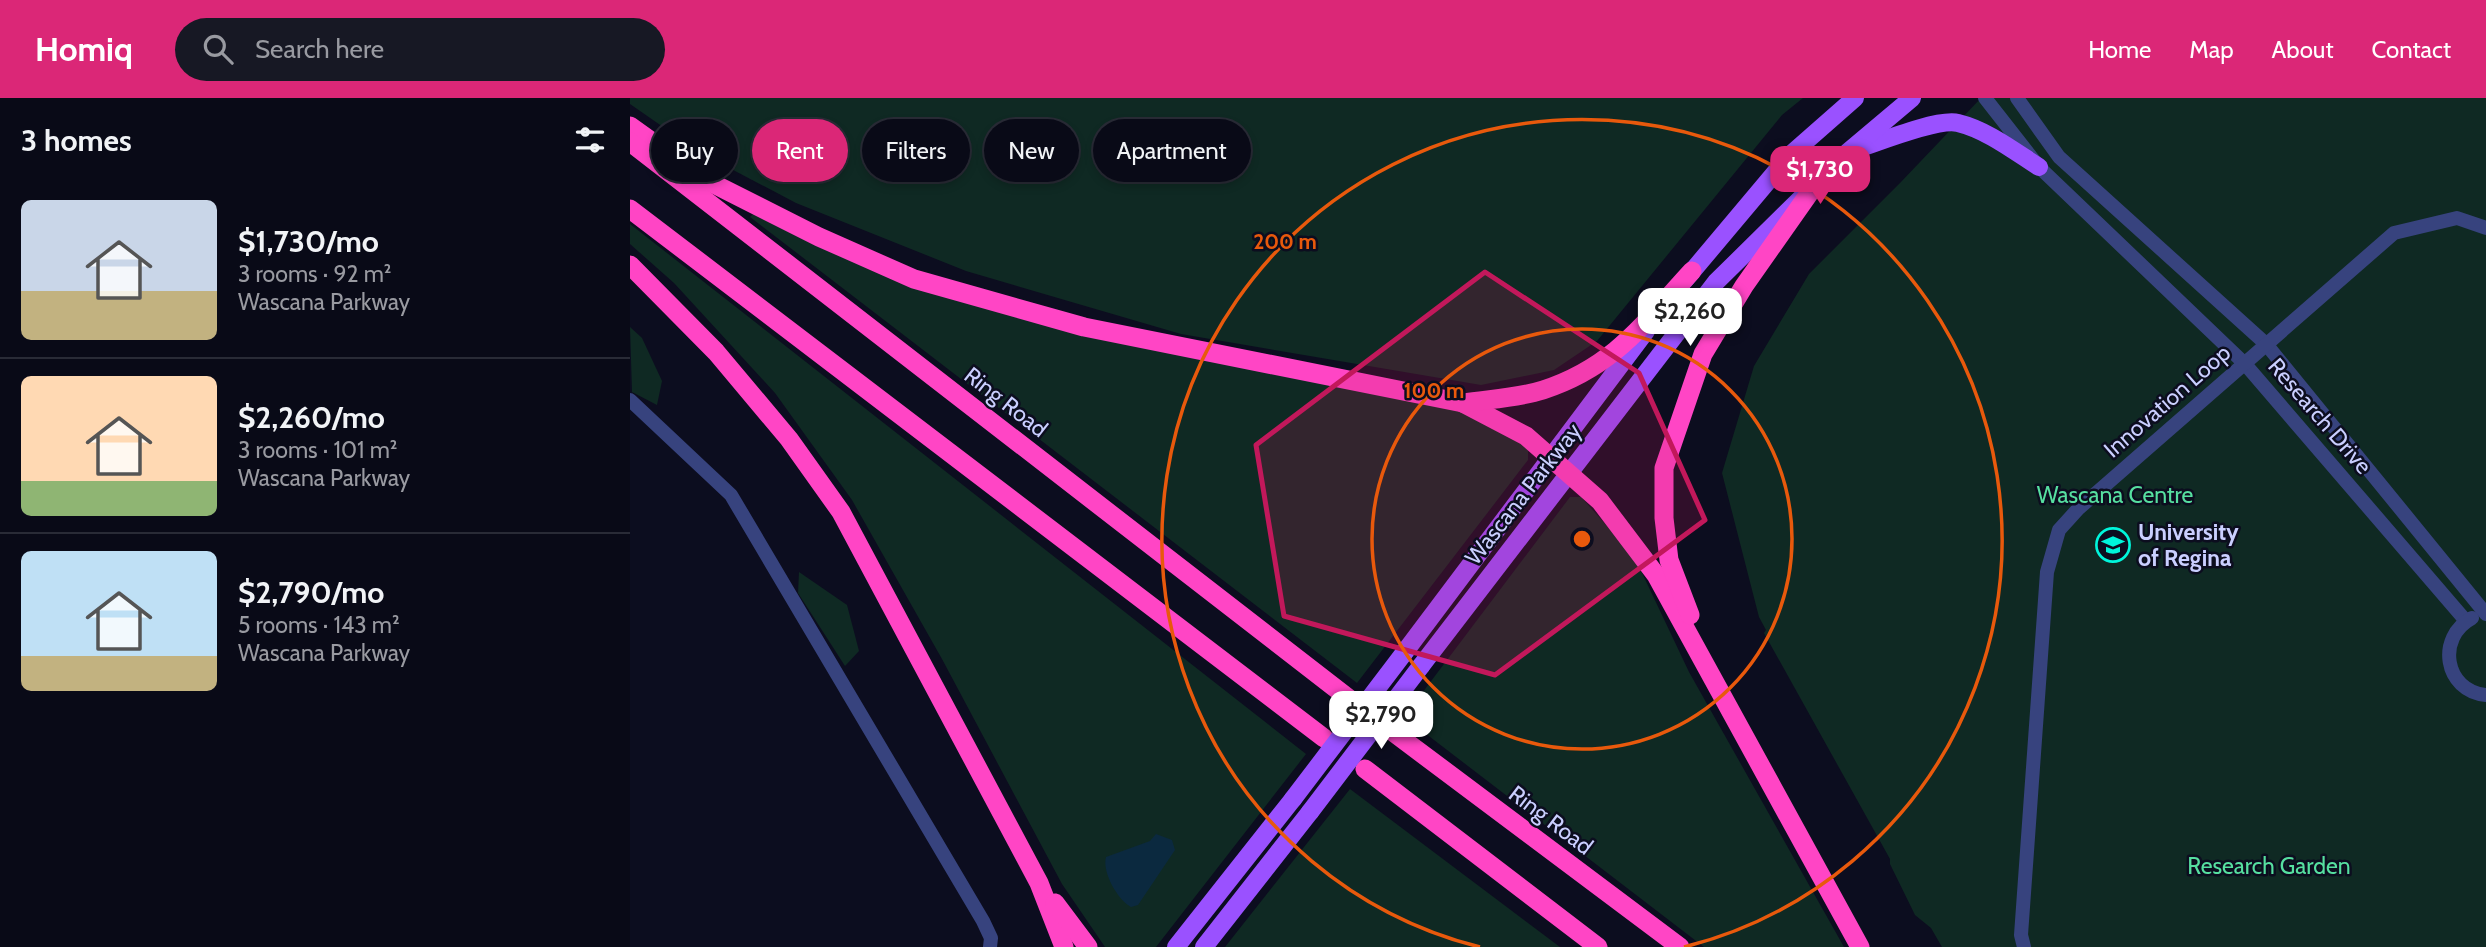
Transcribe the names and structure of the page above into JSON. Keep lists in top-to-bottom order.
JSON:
{
  "streets": {
    "highway": ["Ring Road"],
    "main road": ["Wascana Parkway"],
    "street": ["Innovation Loop", "Research Drive"]
  },
  "crossings": [
    ["Innovation Loop", "Research Drive"]
  ],
  "parks": ["Wascana Centre", "Research Garden"],
  "places": {
    "school or university": ["University of Regina"]
  },
  "page": {
    "header": "Homiq",
    "search": "Search here",
    "nav": [
      "Home",
      "Map",
      "About",
      "Contact"
    ],
    "heading": "3 homes",
    "chip": [
      "Buy",
      "Rent",
      "Filters",
      "New",
      "Apartment"
    ],
    "price": ["$1,730", "$2,260", "$2,790"],
    "list": [
      {
        "name": "$1,730/mo",
        "note": "3 rooms · 92 m² · Wascana Parkway"
      },
      {
        "name": "$2,260/mo",
        "note": "3 rooms · 101 m² · Wascana Parkway"
      },
      {
        "name": "$2,790/mo",
        "note": "5 rooms · 143 m² · Wascana Parkway"
      }
    ]
  },
  "rings": ["200 m", "100 m"]
}
